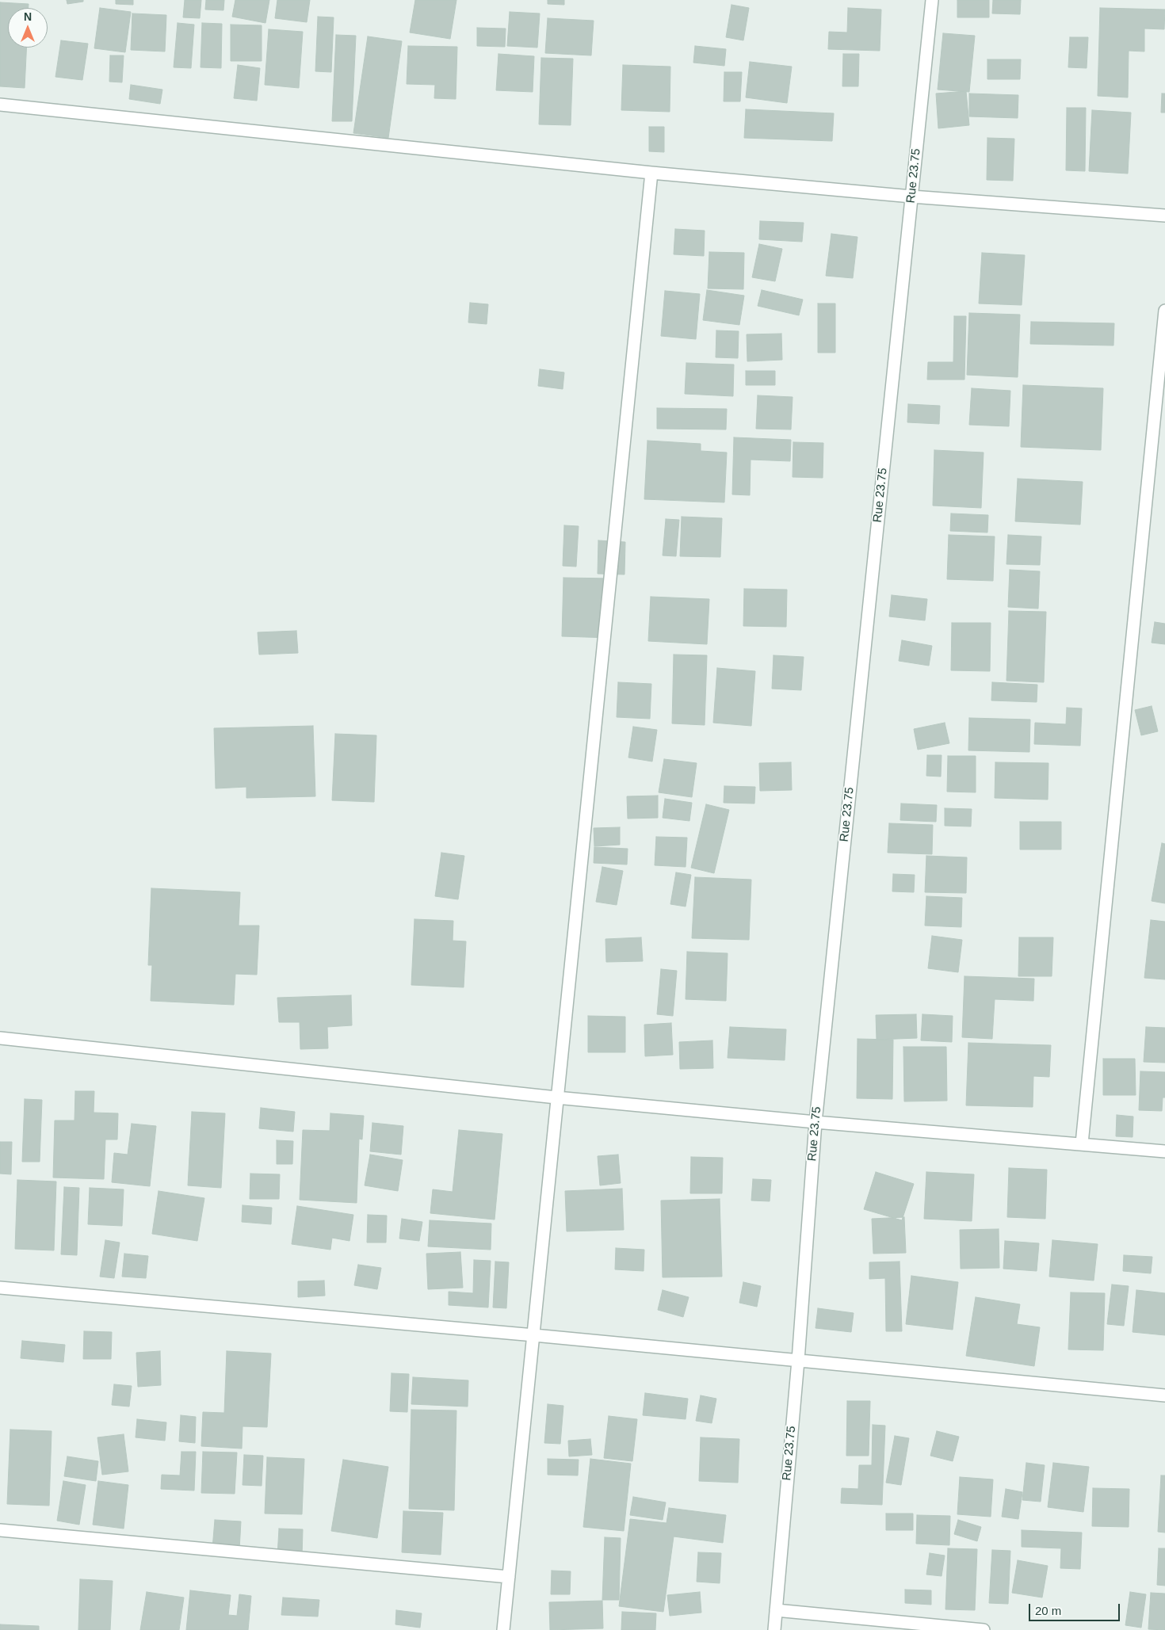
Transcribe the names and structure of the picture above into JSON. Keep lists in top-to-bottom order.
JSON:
{
  "streets": {
    "street": ["Rue 23.75"]
  },
  "scale_bar": "20 m",
  "north": "top"
}
